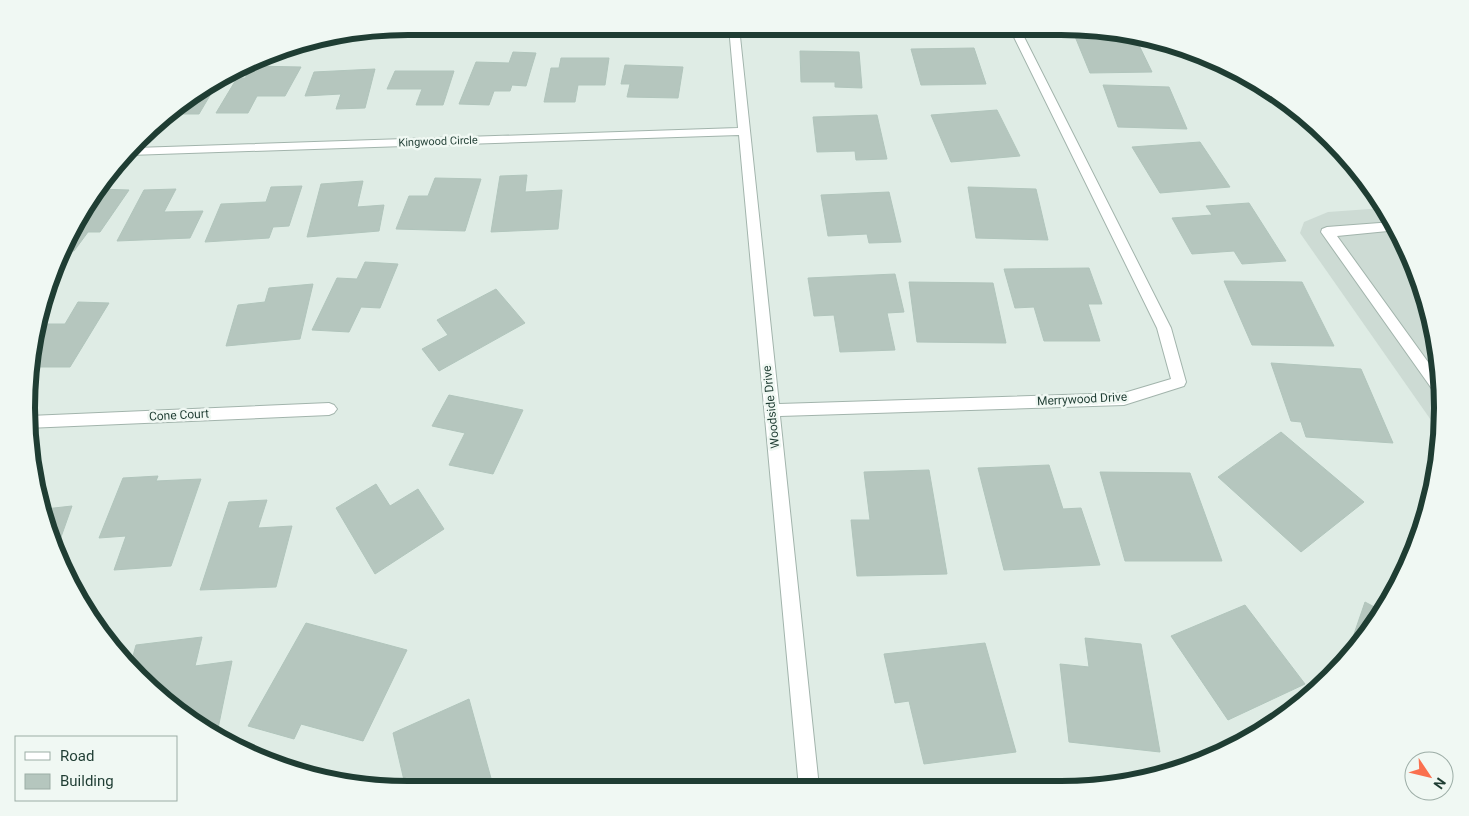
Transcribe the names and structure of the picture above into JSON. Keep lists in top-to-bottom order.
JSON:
{
  "streets": {
    "street": [
      "Kingwood Circle",
      "Merrywood Drive",
      "Woodside Drive",
      "Cone Court"
    ]
  },
  "crossings": [
    ["Kingwood Circle", "Woodside Drive"],
    ["Merrywood Drive", "Woodside Drive"]
  ],
  "legend": ["Road", "Building"],
  "north": "bottom right"
}
